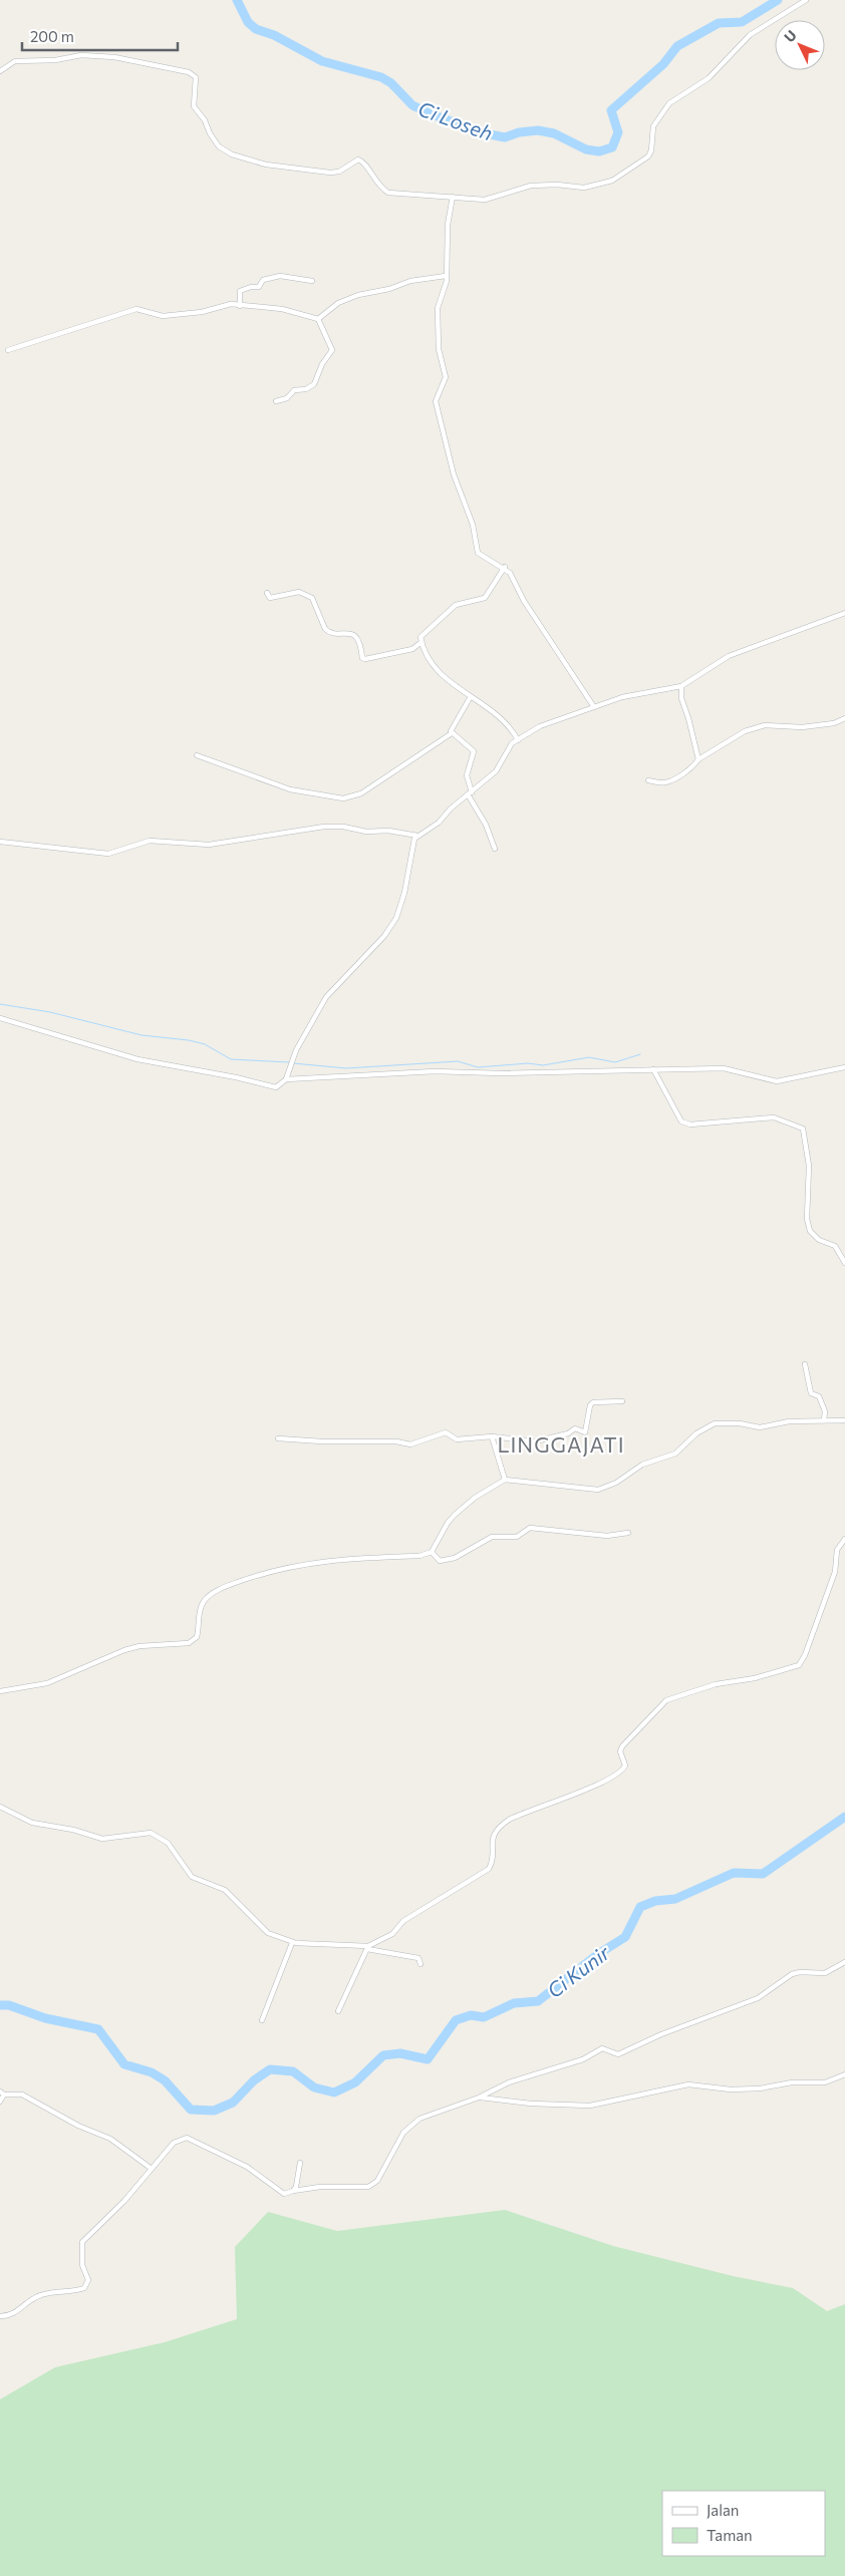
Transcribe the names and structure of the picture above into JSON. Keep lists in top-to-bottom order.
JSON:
{
  "districts": ["LINGGAJATI"],
  "water": ["Ci Loseh", "Ci Kunir"],
  "legend": ["Jalan", "Taman"],
  "scale_bar": "200 m",
  "north": "top left"
}
